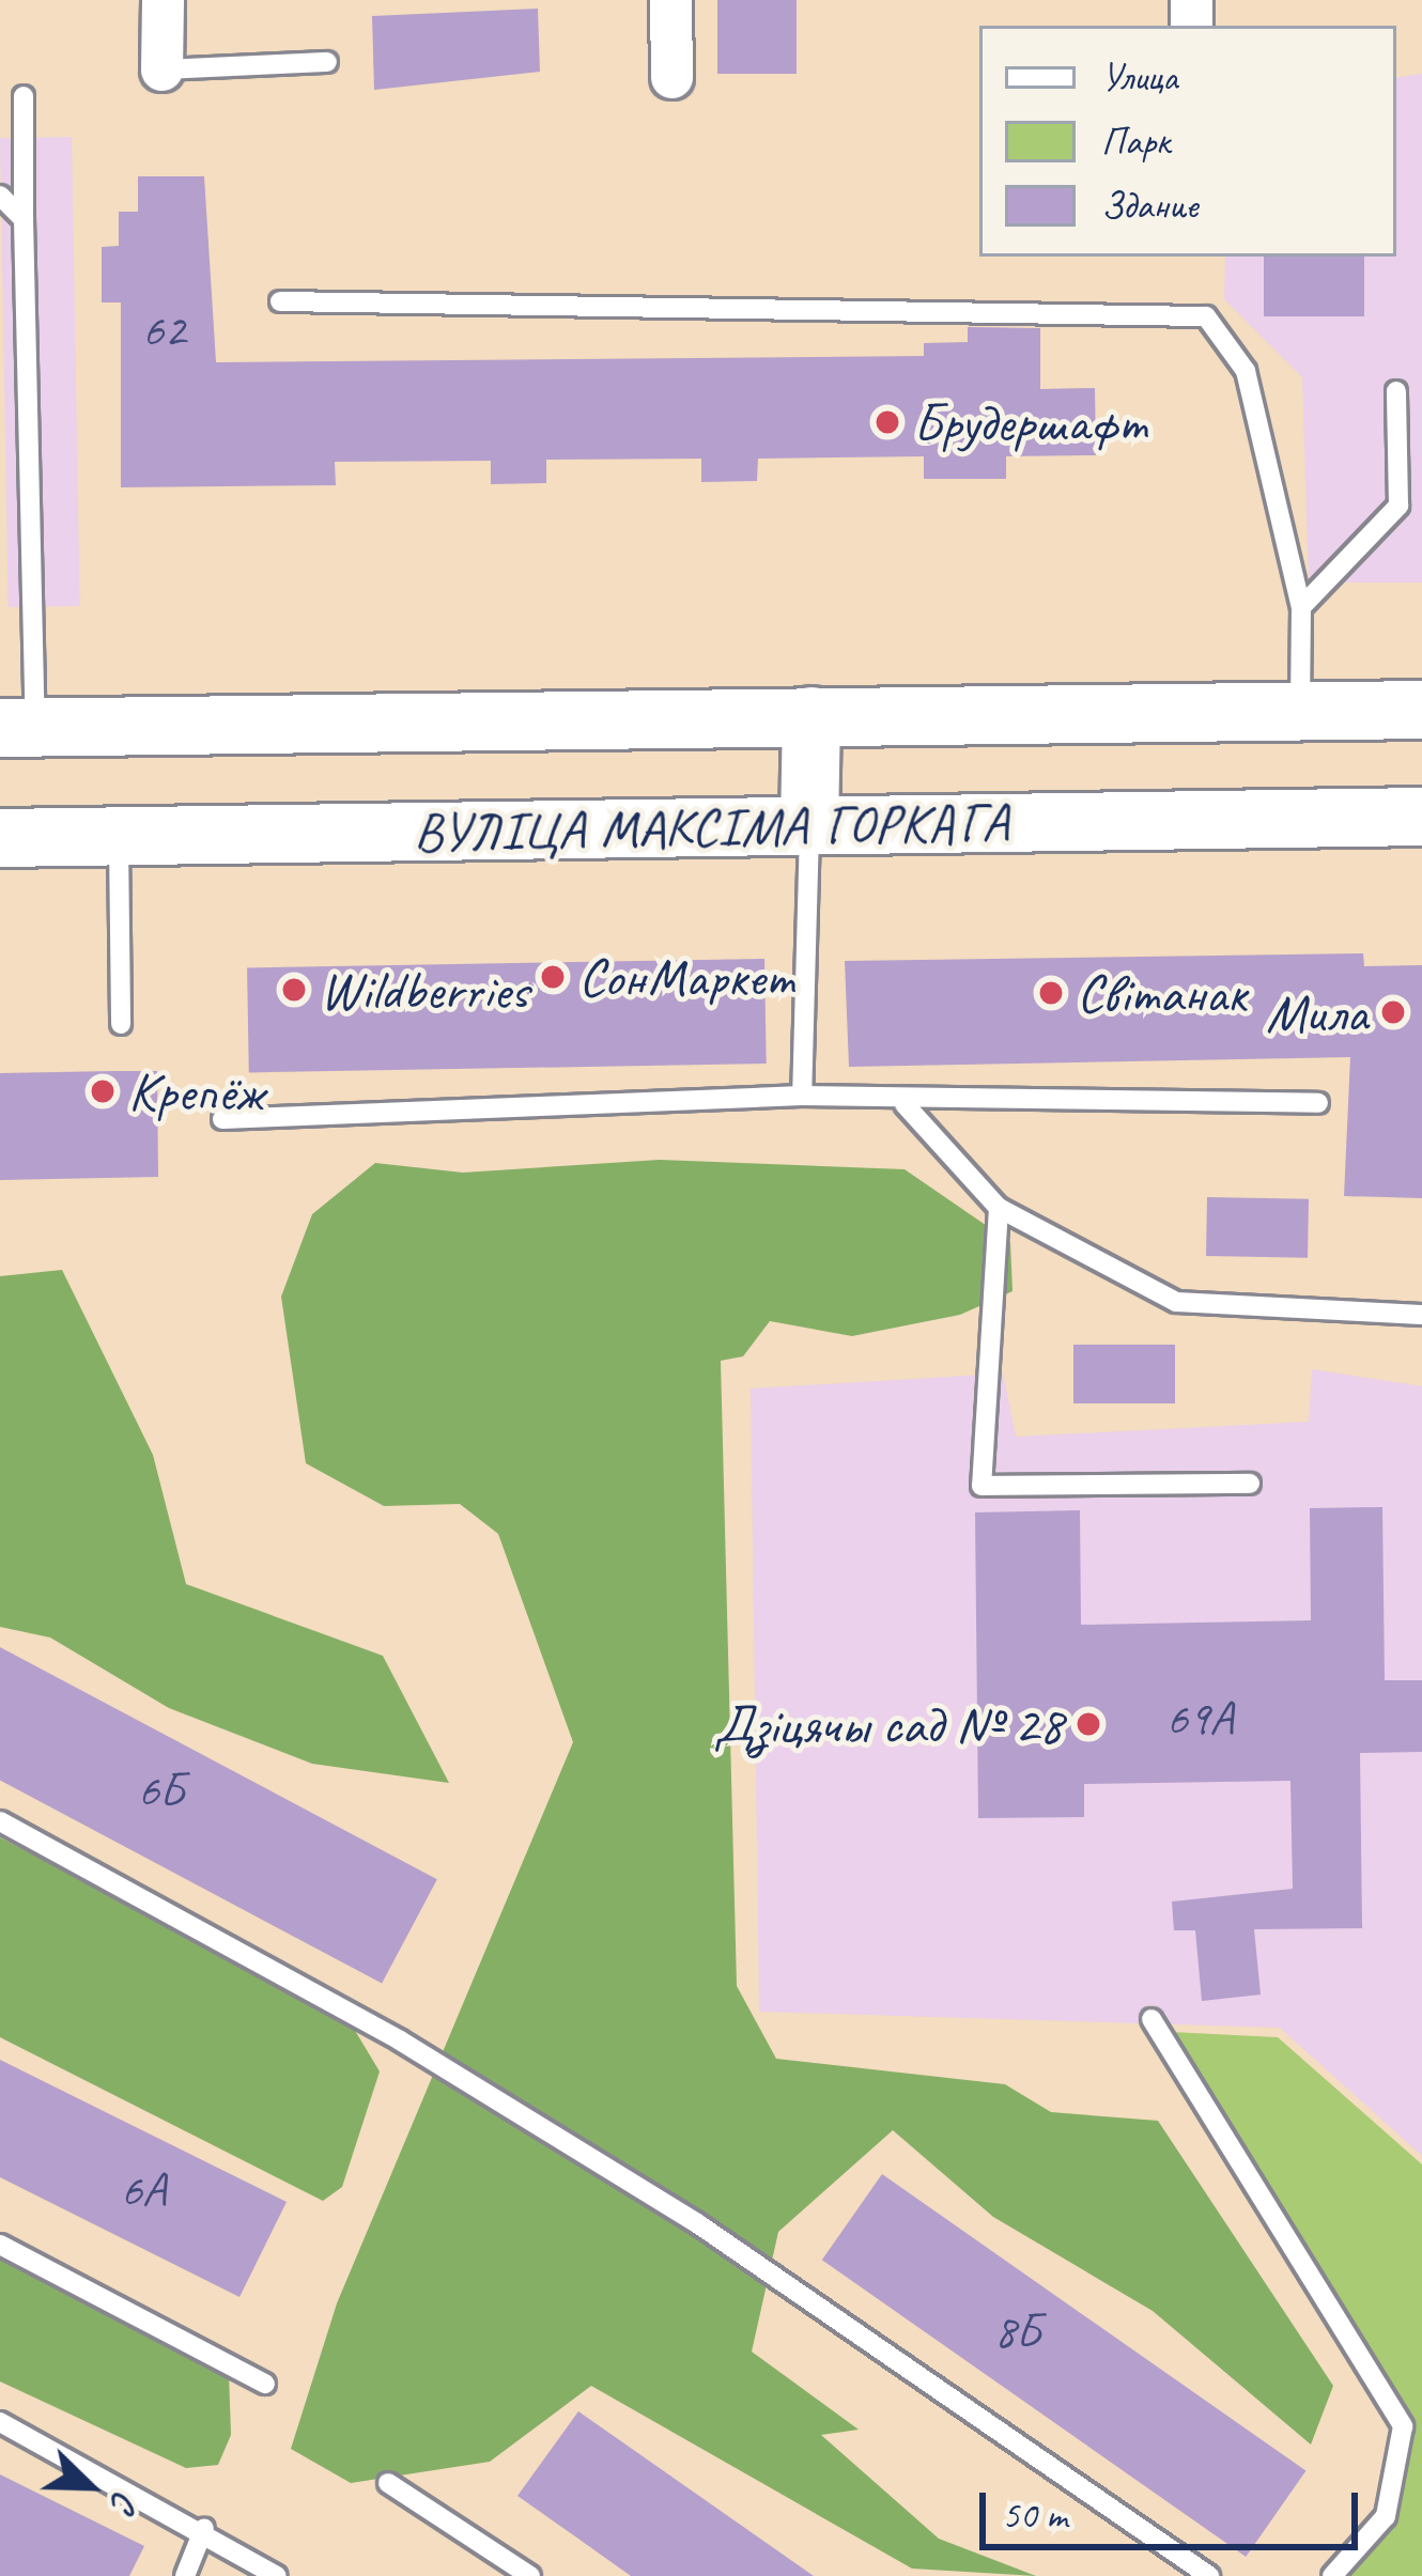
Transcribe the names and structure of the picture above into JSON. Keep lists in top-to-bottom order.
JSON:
{
  "streets": {
    "main road": ["ВУЛІЦА МАКСІМА ГОРКАГА"]
  },
  "places": [
    "Брудершафт",
    "СонМаркет",
    "Wildberries",
    "Світанак",
    "Мила",
    "Крепёж",
    "Дзіцячы сад № 28"
  ],
  "house_numbers": [
    "62",
    "69А",
    "6Б",
    "6А",
    "8Б"
  ],
  "legend": ["Улица", "Парк", "Здание"],
  "scale_bar": "50 m",
  "north": "bottom right"
}
